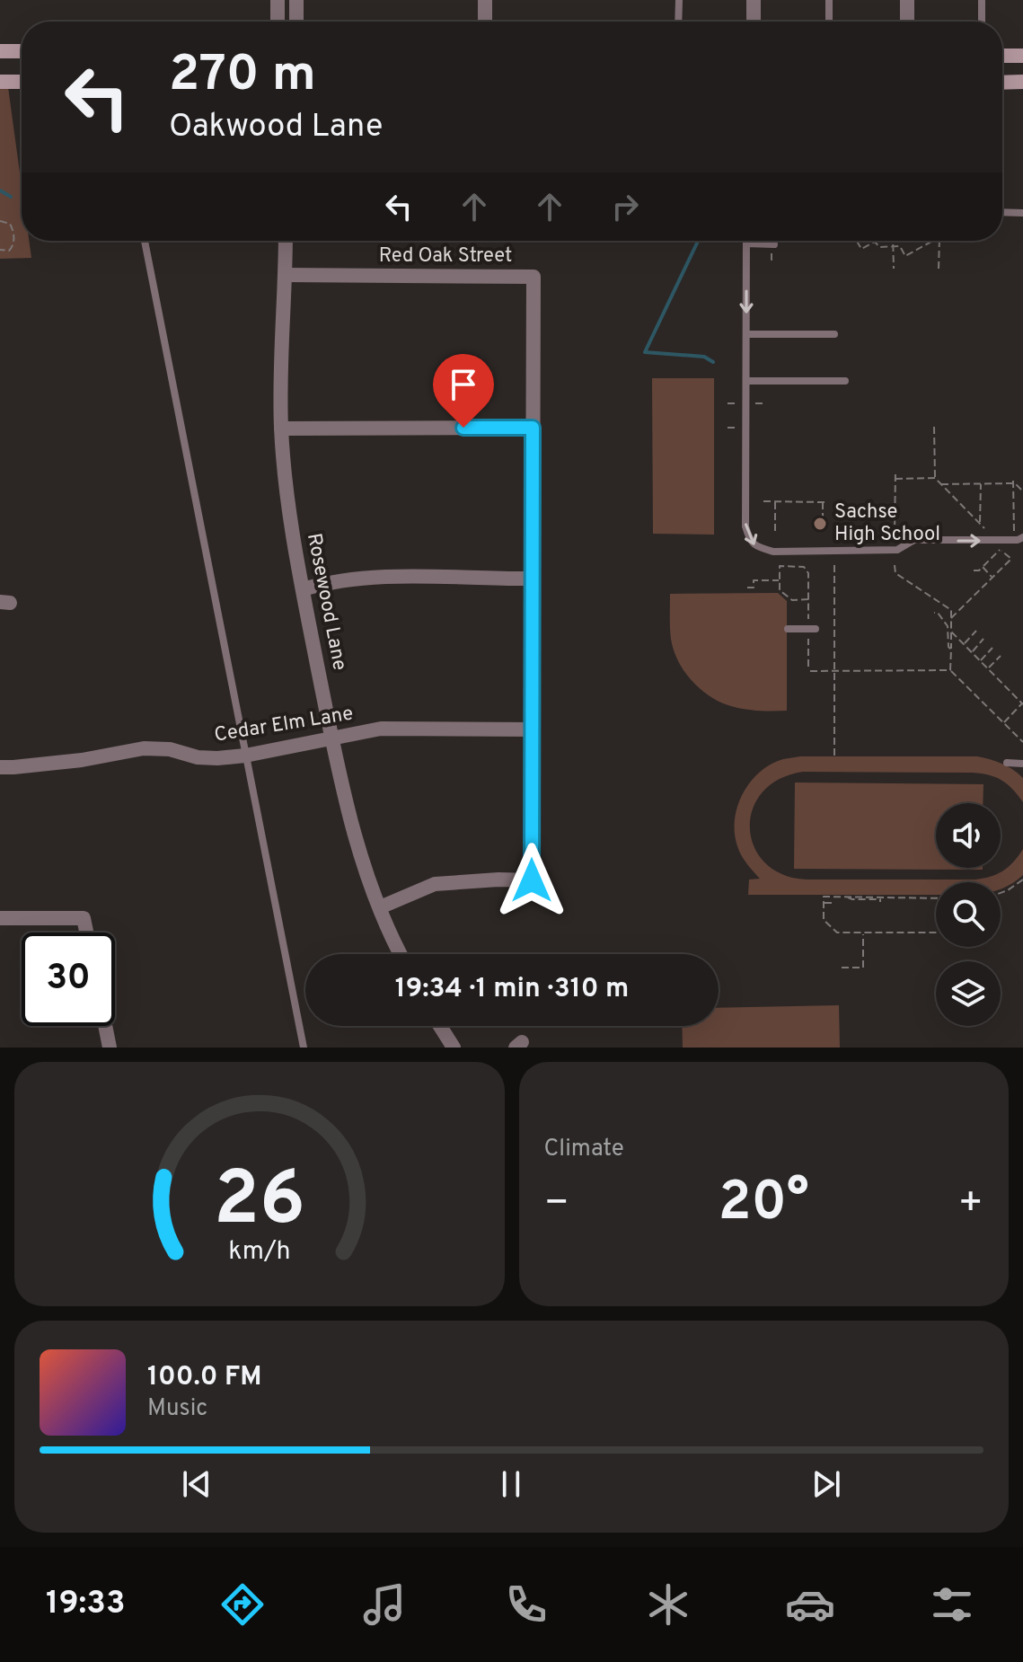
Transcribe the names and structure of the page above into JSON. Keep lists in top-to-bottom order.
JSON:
{
  "streets": {
    "street": ["Red Oak Street", "Rosewood Lane", "Cedar Elm Lane"]
  },
  "crossings": [
    ["Red Oak Street", "Rosewood Lane"],
    ["Red Oak Street", "Cedar Elm Lane"],
    ["Rosewood Lane", "Cedar Elm Lane"]
  ],
  "places": ["Sachse High School"],
  "page": {
    "turn": ["270 m", "Oakwood Lane"],
    "limit": "30",
    "trip": "19:34 · 1 min · 310 m",
    "tile": "Climate",
    "heat": ["−", "20°", "+"],
    "song": ["100.0 FM", "Music"],
    "tabs": "19:33",
    "gauge": ["26", "km/h"]
  }
}
